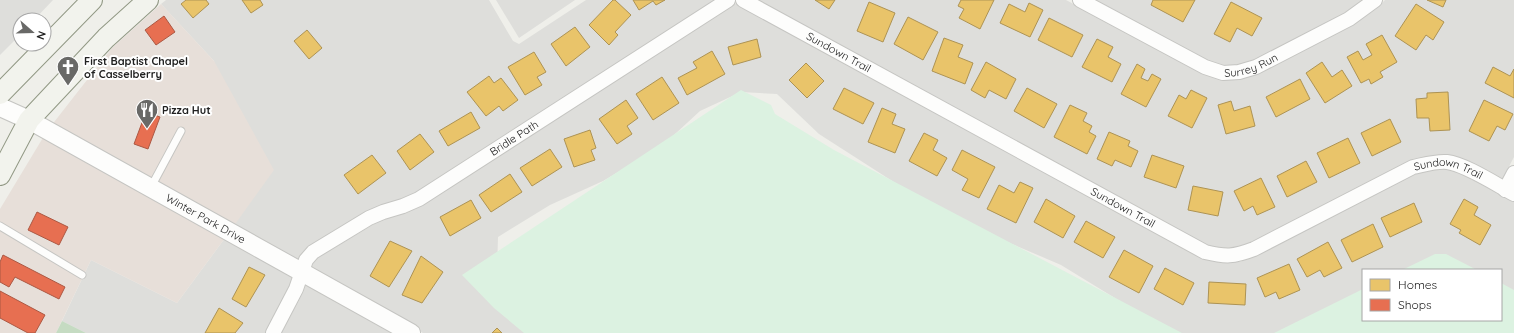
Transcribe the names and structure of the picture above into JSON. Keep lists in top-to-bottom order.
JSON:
{
  "streets": {
    "street": [
      "Sundown Trail",
      "Surrey Run",
      "Bridle Path",
      "Winter Park Drive"
    ]
  },
  "crossings": [
    ["Bridle Path", "Winter Park Drive"]
  ],
  "places": {
    "church": ["First Baptist Chapel of Casselberry"],
    "restaurant": ["Pizza Hut"]
  },
  "legend": ["Homes", "Shops"],
  "north": "right"
}
